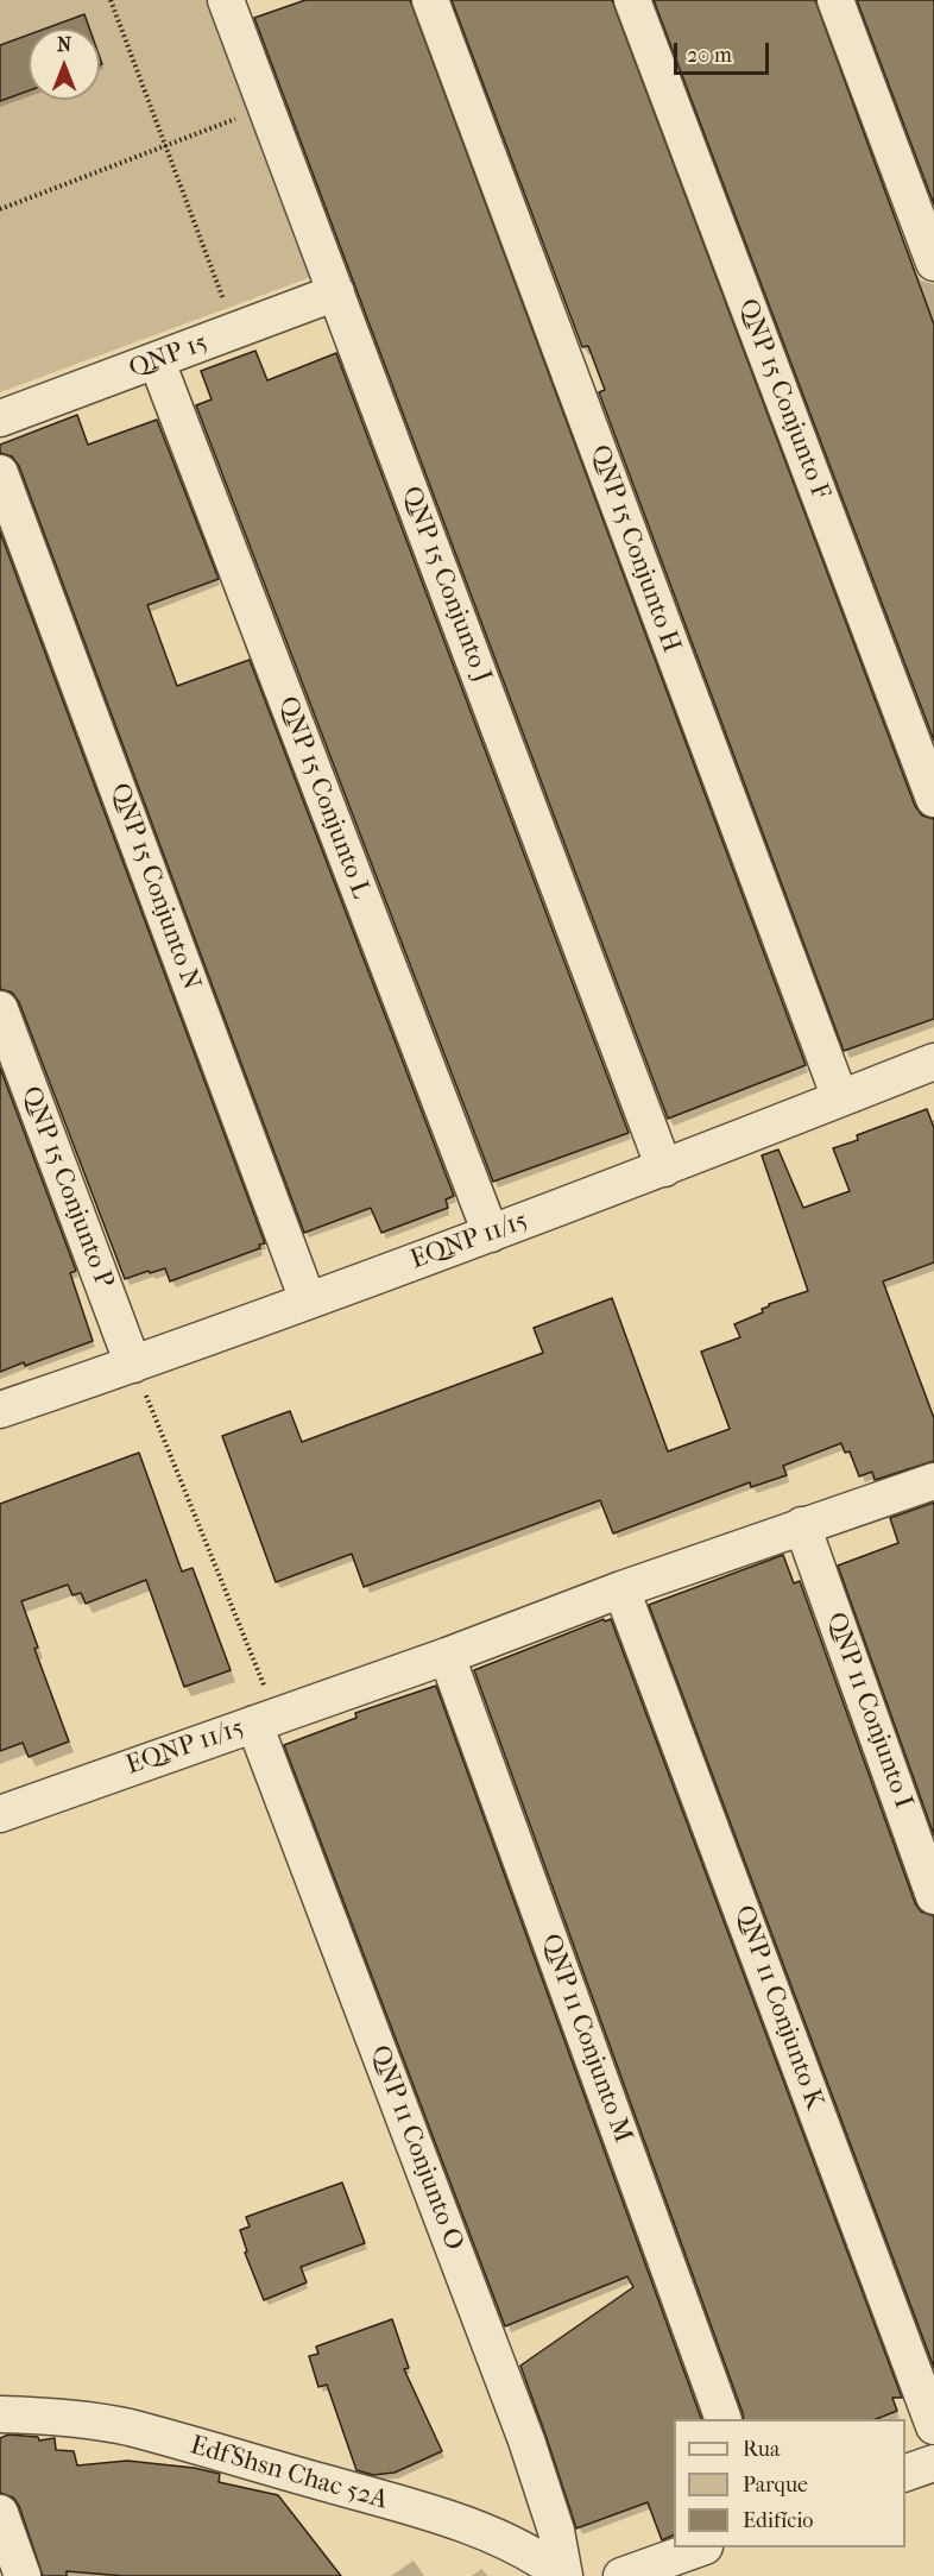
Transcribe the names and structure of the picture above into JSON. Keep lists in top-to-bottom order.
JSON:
{
  "streets": {
    "street": [
      "QNP 15",
      "QNP 15 Conjunto F",
      "QNP 15 Conjunto H",
      "QNP 15 Conjunto J",
      "QNP 15 Conjunto L",
      "QNP 15 Conjunto N",
      "QNP 15 Conjunto P",
      "EQNP 11/15",
      "QNP 11 Conjunto I",
      "QNP 11 Conjunto K",
      "QNP 11 Conjunto M",
      "QNP 11 Conjunto O",
      "EdfShsn Chac 52A"
    ]
  },
  "crossings": [
    ["QNP 15", "QNP 15 Conjunto J"],
    ["QNP 15", "QNP 15 Conjunto L"],
    ["QNP 15 Conjunto H", "EQNP 11/15"],
    ["QNP 15 Conjunto J", "EQNP 11/15"],
    ["QNP 15 Conjunto L", "EQNP 11/15"],
    ["QNP 15 Conjunto N", "EQNP 11/15"],
    ["QNP 15 Conjunto P", "EQNP 11/15"],
    ["EQNP 11/15", "QNP 11 Conjunto I"],
    ["EQNP 11/15", "QNP 11 Conjunto K"],
    ["EQNP 11/15", "QNP 11 Conjunto M"],
    ["EQNP 11/15", "QNP 11 Conjunto O"],
    ["QNP 11 Conjunto O", "EdfShsn Chac 52A"]
  ],
  "legend": ["Rua", "Parque", "Edifício"],
  "scale_bar": "20 m",
  "north": "top"
}
